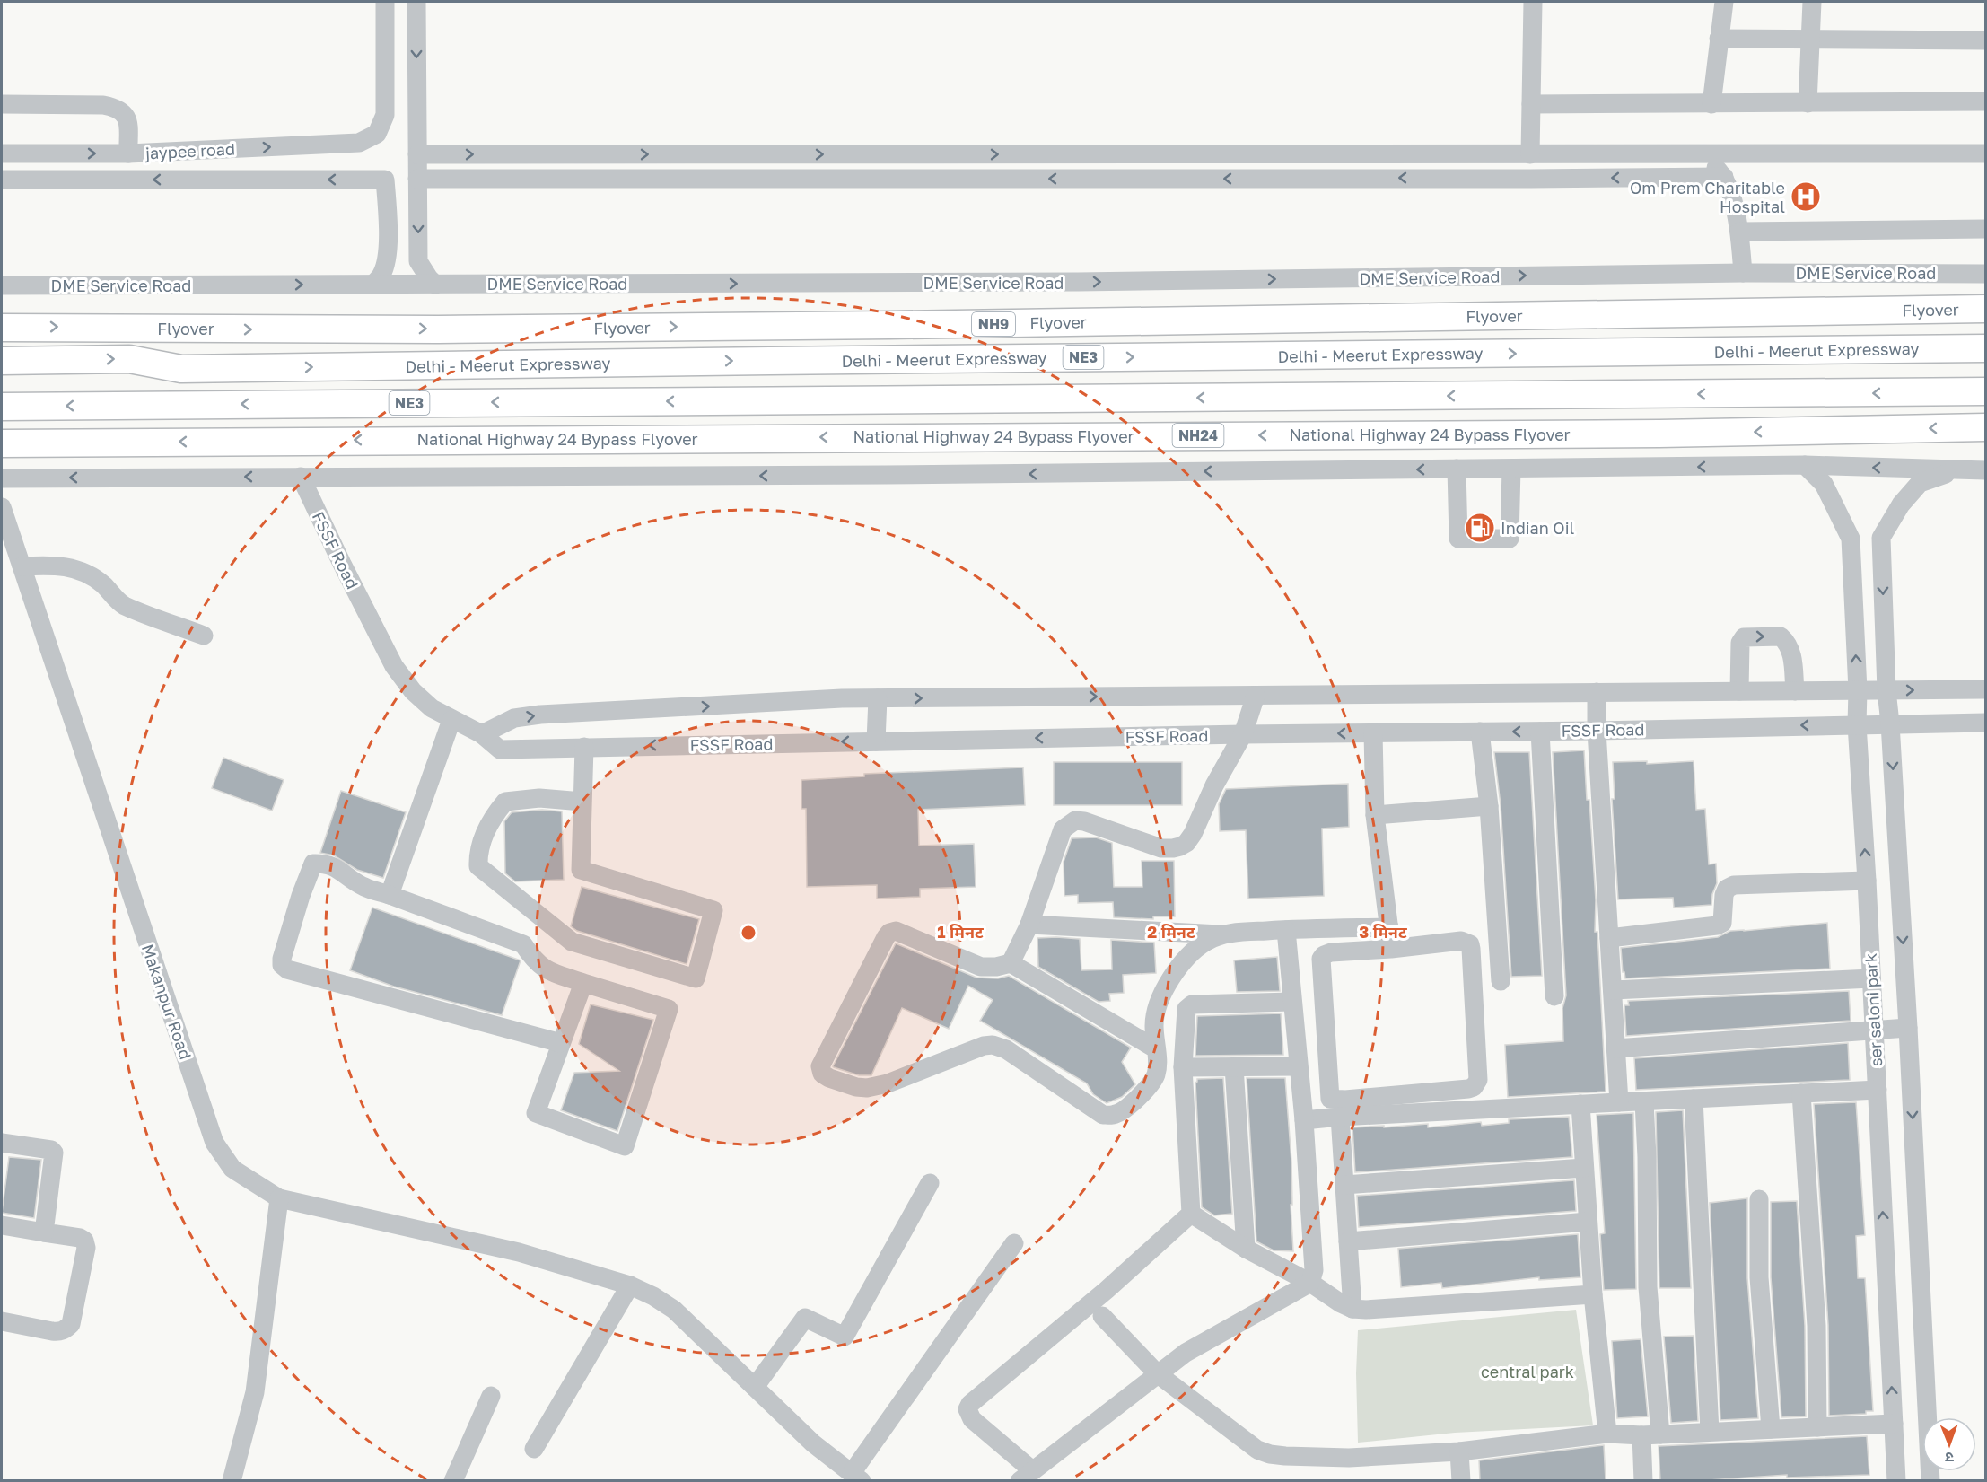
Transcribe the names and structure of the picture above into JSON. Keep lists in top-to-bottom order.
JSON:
{
  "streets": {
    "highway": [
      "Flyover",
      "NH9",
      "Delhi - Meerut Expressway",
      "NE3",
      "National Highway 24 Bypass Flyover",
      "NH24"
    ],
    "street": [
      "jaypee road",
      "DME Service Road",
      "FSSF Road",
      "Makanpur Road",
      "ser saloni park"
    ]
  },
  "crossings": [
    ["FSSF Road", "ser saloni park"]
  ],
  "parks": ["central park"],
  "places": {
    "hospital": ["Om Prem Charitable Hospital"],
    "fuel station": ["Indian Oil"]
  },
  "north": "bottom",
  "rings": ["1 मिनट", "2 मिनट", "3 मिनट"]
}
